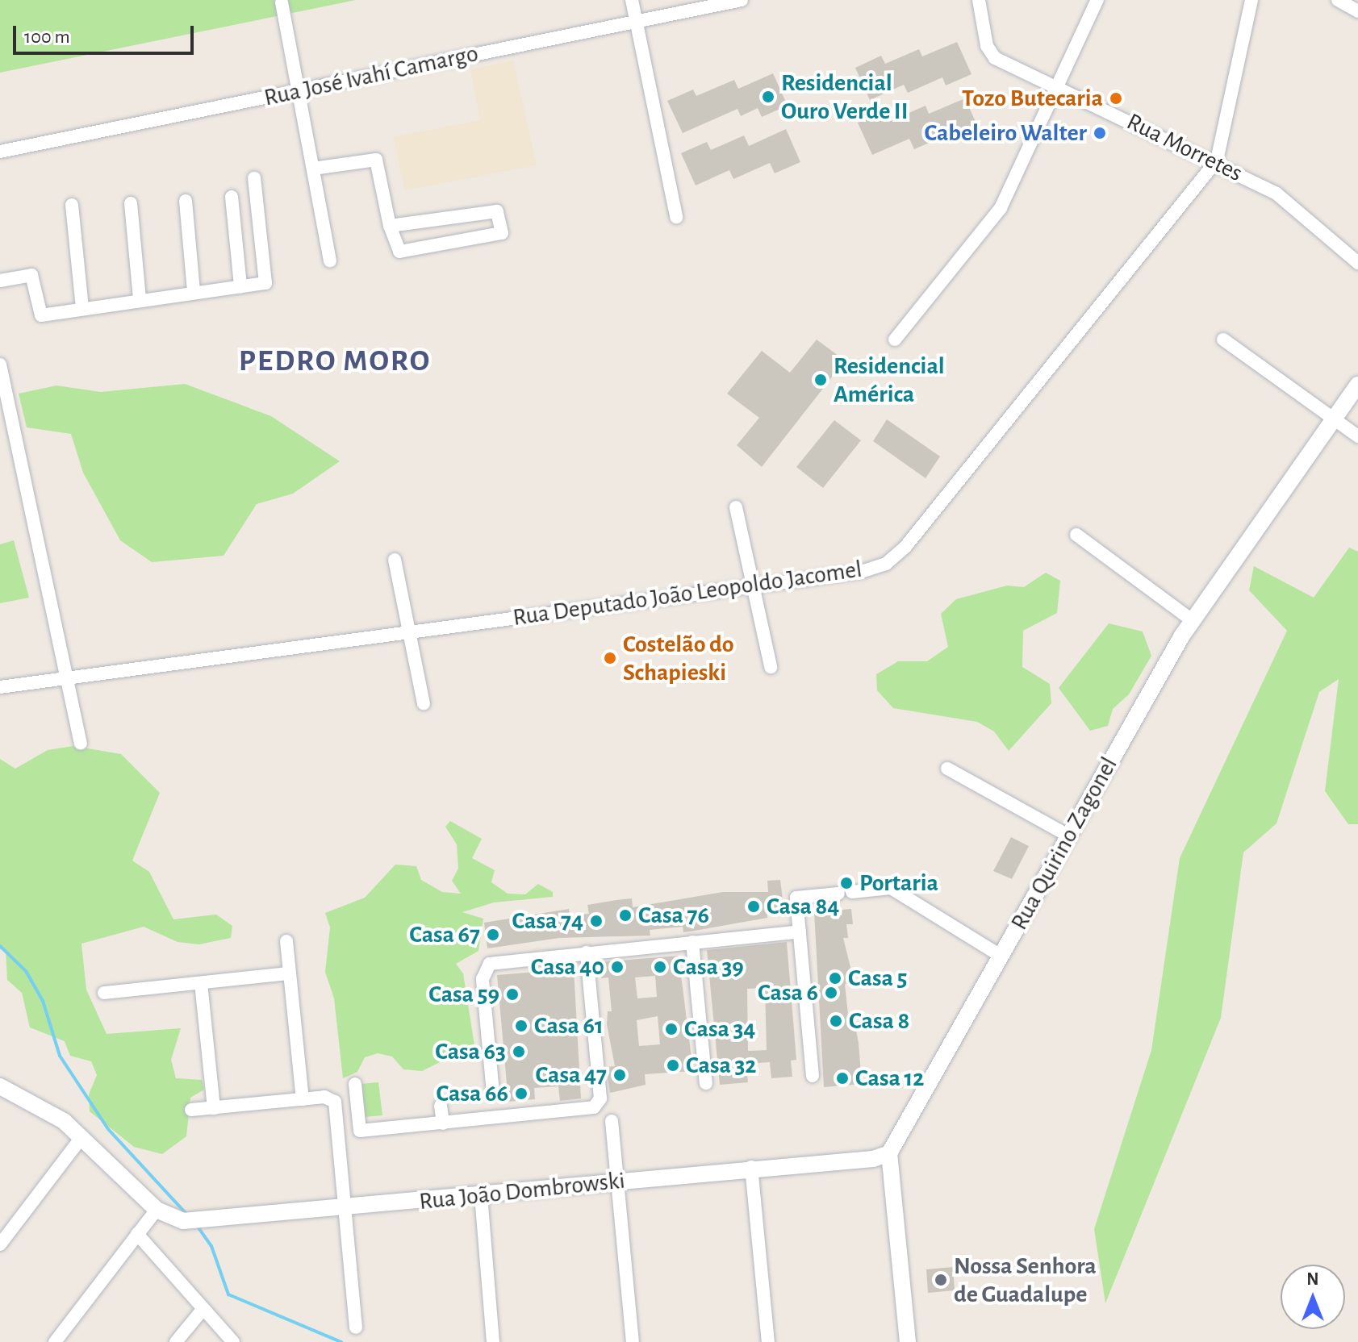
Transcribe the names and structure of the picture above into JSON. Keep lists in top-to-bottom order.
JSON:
{
  "streets": {
    "street": [
      "Rua José Ivahí Camargo",
      "Rua Morretes",
      "Rua Deputado João Leopoldo Jacomel",
      "Rua Quirino Zagonel",
      "Rua João Dombrowski"
    ]
  },
  "crossings": [
    ["Rua Morretes", "Rua Deputado João Leopoldo Jacomel"],
    ["Rua Quirino Zagonel", "Rua João Dombrowski"]
  ],
  "districts": ["PEDRO MORO"],
  "places": [
    "Residencial Ouro Verde II",
    "Tozo Butecaria",
    "Cabeleiro Walter",
    "Residencial América",
    "Costelão do Schapieski",
    "Portaria",
    "Casa 84",
    "Casa 76",
    "Casa 74",
    "Casa 67",
    "Casa 40",
    "Casa 39",
    "Casa 5",
    "Casa 6",
    "Casa 59",
    "Casa 8",
    "Casa 61",
    "Casa 34",
    "Casa 63",
    "Casa 32",
    "Casa 47",
    "Casa 12",
    "Casa 66",
    "Nossa Senhora de Guadalupe"
  ],
  "scale_bar": "100 m",
  "north": "top"
}
